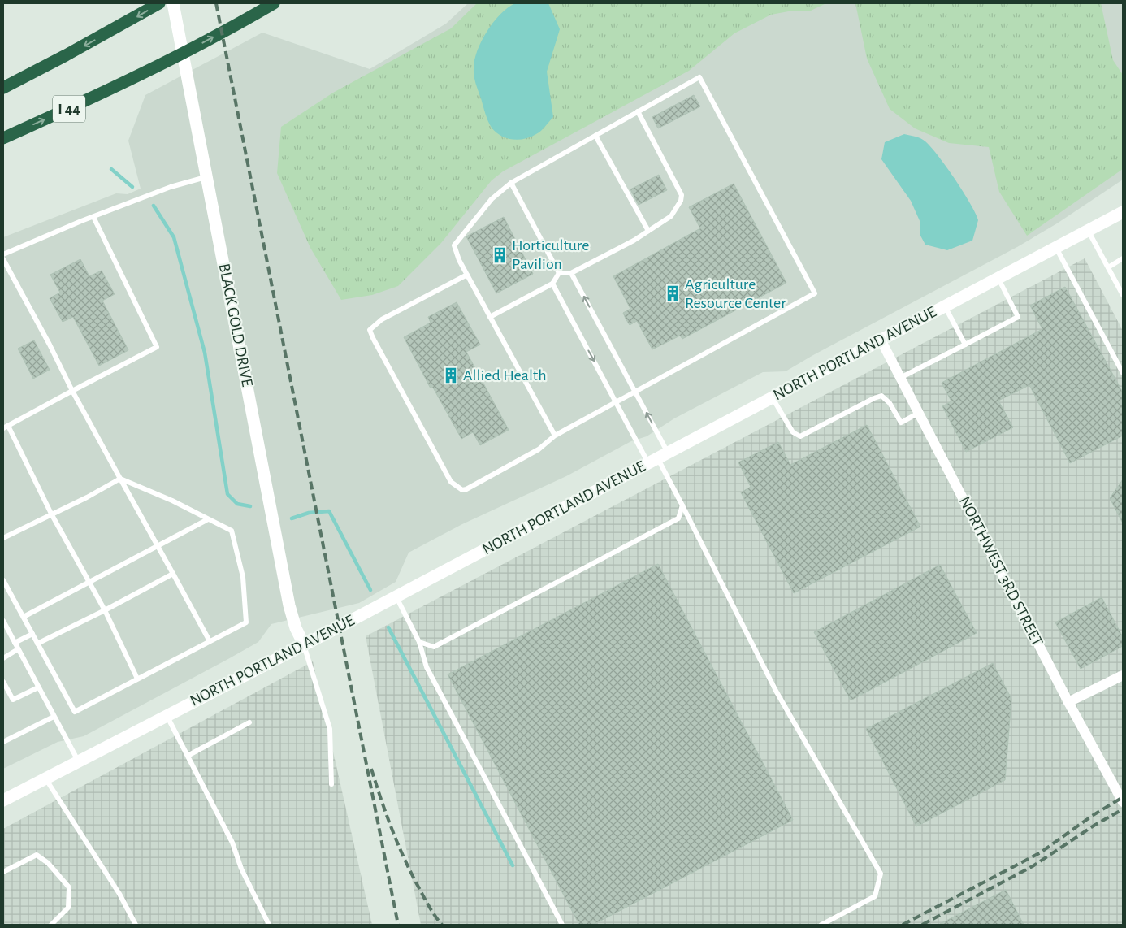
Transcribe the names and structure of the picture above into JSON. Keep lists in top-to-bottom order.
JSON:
{
  "streets": {
    "highway": ["I 44"],
    "main road": ["BLACK GOLD DRIVE", "NORTH PORTLAND AVENUE"],
    "street": ["NORTHWEST 3RD STREET"]
  },
  "crossings": [
    ["BLACK GOLD DRIVE", "NORTH PORTLAND AVENUE"],
    ["NORTH PORTLAND AVENUE", "NORTHWEST 3RD STREET"]
  ],
  "places": {
    "building": ["Horticulture Pavilion", "Agriculture Resource Center", "Allied Health"]
  }
}
